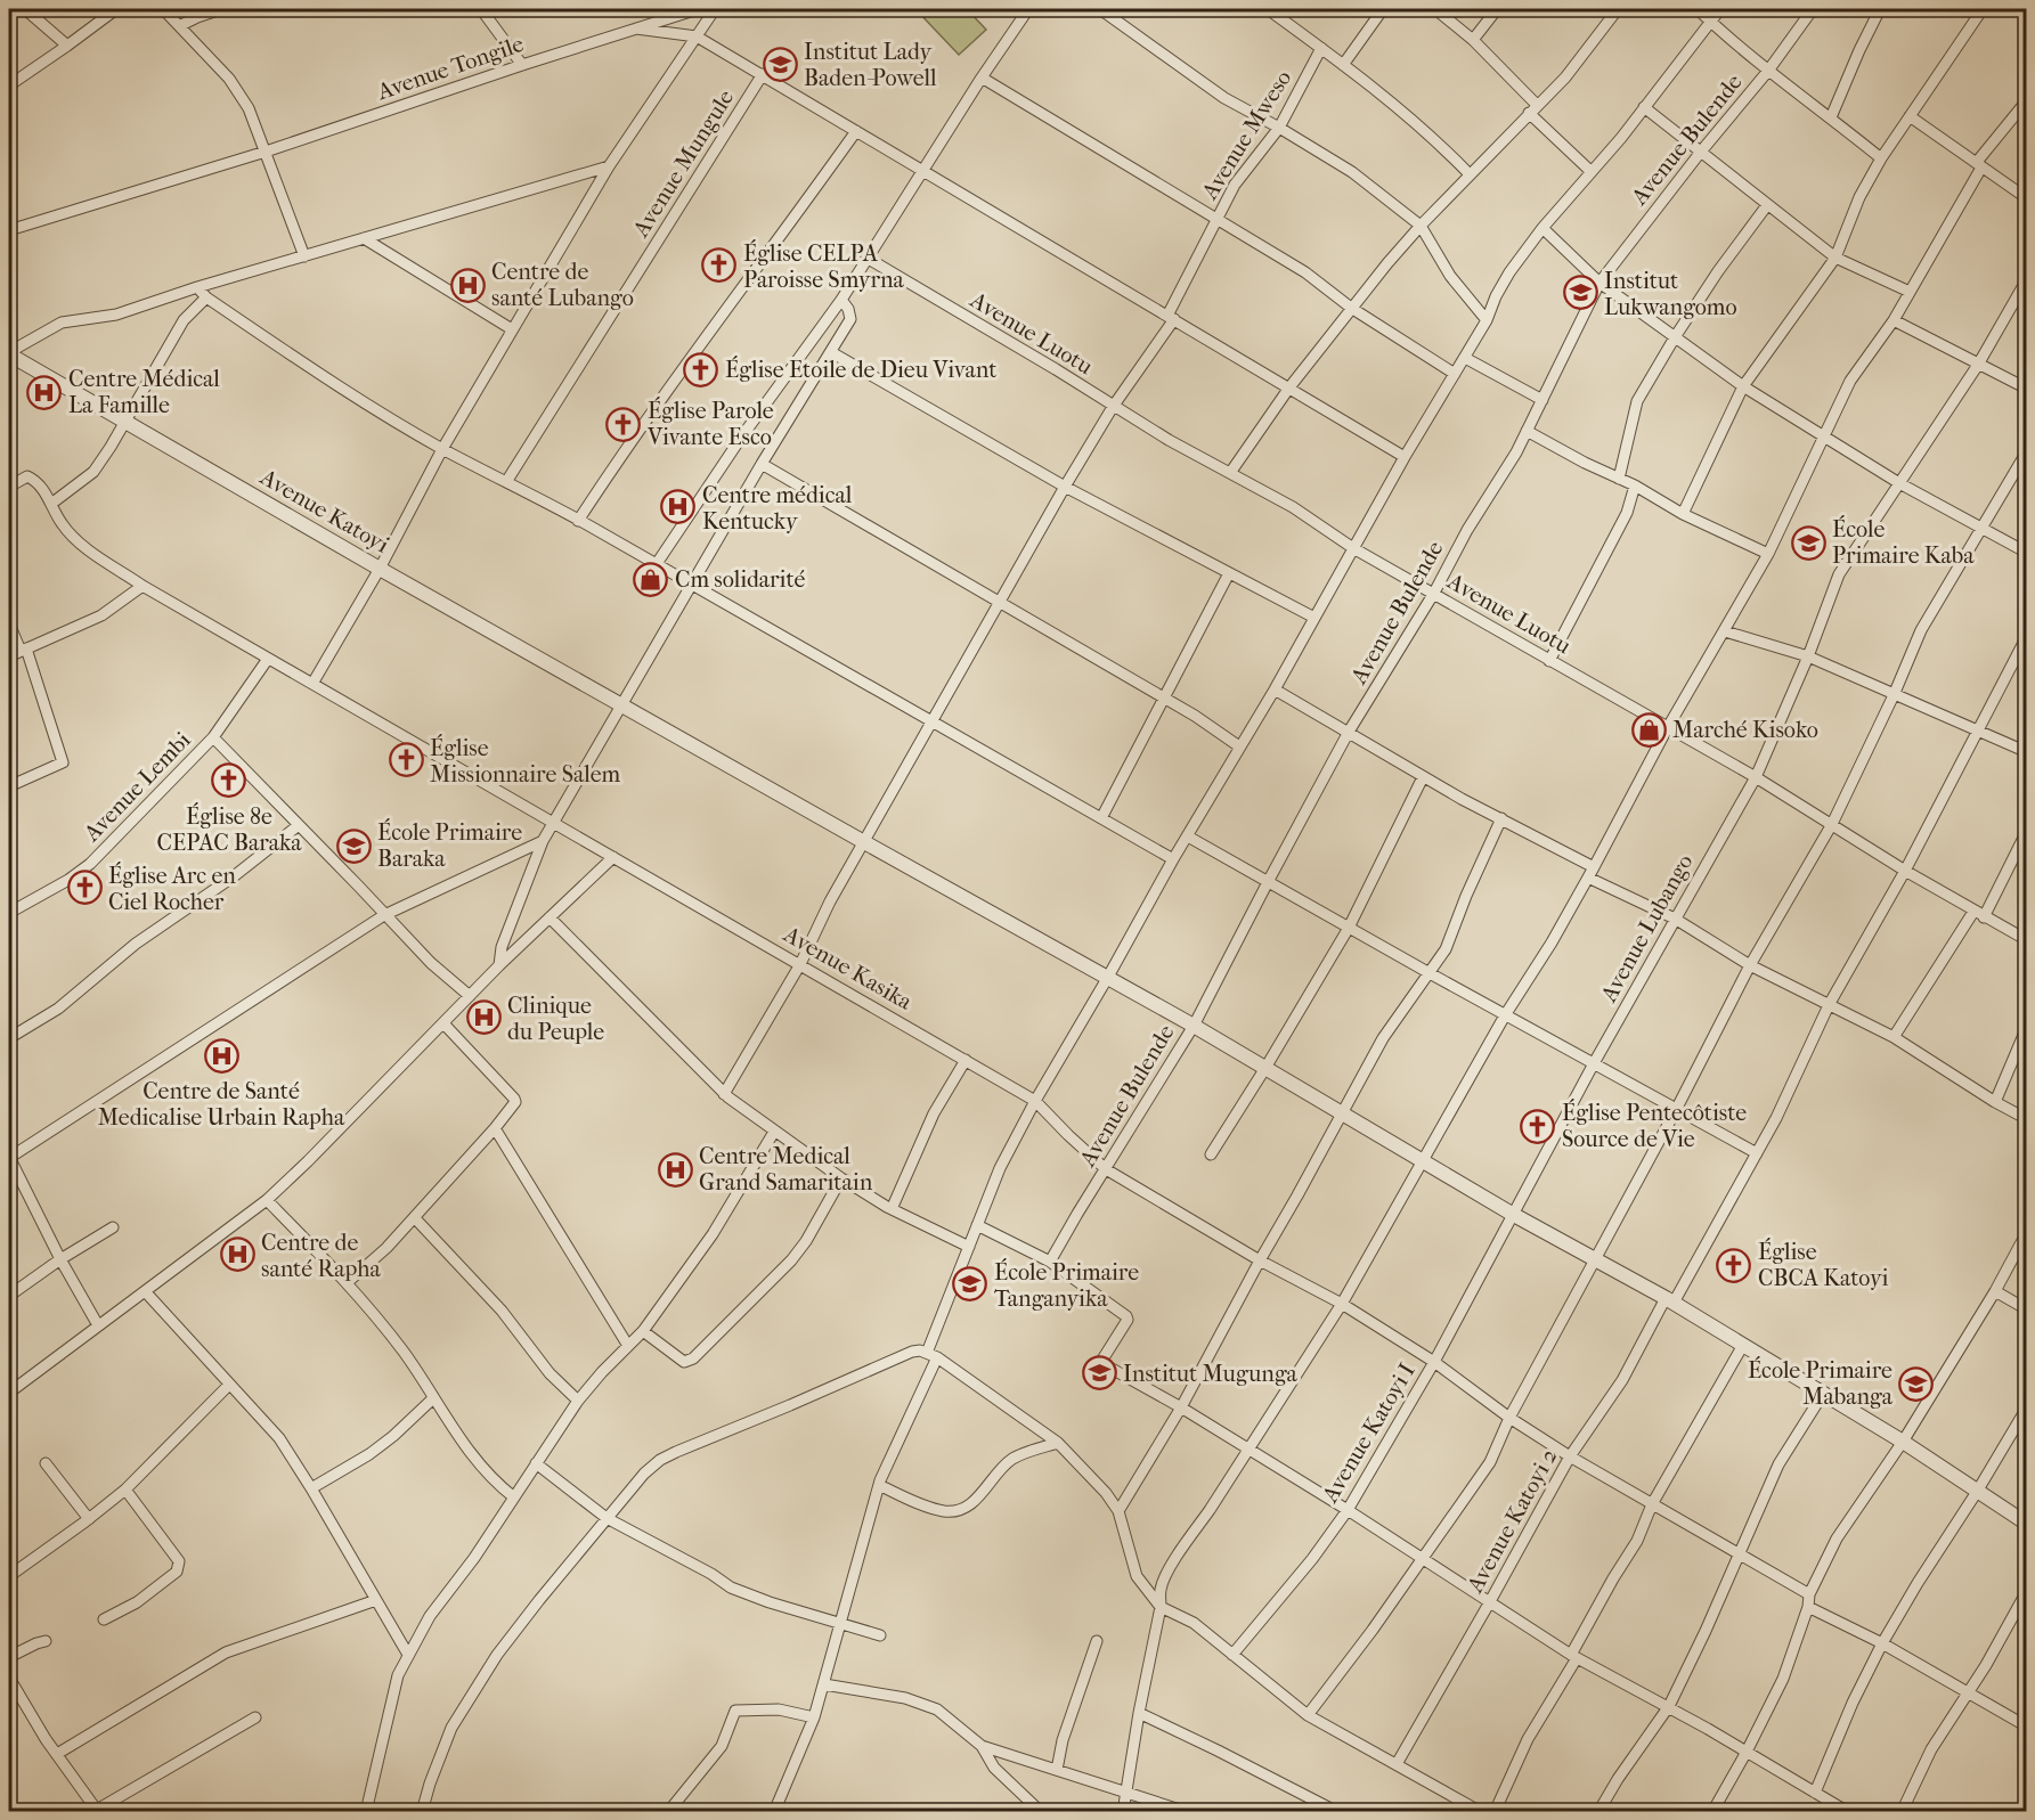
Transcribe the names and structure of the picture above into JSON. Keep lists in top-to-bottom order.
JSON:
{
  "streets": {
    "street": [
      "Avenue Tongile",
      "Avenue Mweso",
      "Avenue Bulende",
      "Avenue Mungule",
      "Avenue Luotu",
      "Avenue Katoyi",
      "Avenue Lembi",
      "Avenue Lubango",
      "Avenue Kasika",
      "Avenue Katoyi I",
      "Avenue Katoyi 2"
    ]
  },
  "crossings": [
    ["Avenue Tongile", "Avenue Mweso"],
    ["Avenue Tongile", "Avenue Mungule"],
    ["Avenue Mweso", "Avenue Luotu"],
    ["Avenue Mweso", "Avenue Katoyi"],
    ["Avenue Mweso", "Avenue Kasika"],
    ["Avenue Bulende", "Avenue Luotu"],
    ["Avenue Bulende", "Avenue Katoyi"],
    ["Avenue Bulende", "Avenue Kasika"],
    ["Avenue Luotu", "Avenue Lubango"],
    ["Avenue Luotu", "Avenue Katoyi 2"],
    ["Avenue Katoyi", "Avenue Lubango"],
    ["Avenue Katoyi", "Avenue Katoyi I"],
    ["Avenue Katoyi", "Avenue Katoyi 2"],
    ["Avenue Lembi", "Avenue Kasika"],
    ["Avenue Lubango", "Avenue Katoyi I"],
    ["Avenue Kasika", "Avenue Katoyi I"],
    ["Avenue Kasika", "Avenue Katoyi 2"]
  ],
  "places": {
    "school or university": [
      "Institut Lady Baden-Powell",
      "Institut Lukwangomo",
      "École Primaire Kaba",
      "École Primaire Baraka",
      "École Primaire Tanganyika",
      "Institut Mugunga",
      "École Primaire Mabanga"
    ],
    "church": [
      "Église CELPA Paroisse Smyrna",
      "Église Etoile de Dieu Vivant",
      "Église Parole Vivante Esco",
      "Église Missionnaire Salem",
      "Église 8e CEPAC Baraka",
      "Église Arc en Ciel Rocher",
      "Église Pentecôtiste Source de Vie",
      "Église CBCA Katoyi"
    ],
    "hospital": [
      "Centre de santé Lubango",
      "Centre Médical La Famille",
      "Centre médical Kentucky",
      "Clinique du Peuple",
      "Centre de Santé Medicalise Urbain Rapha",
      "Centre Medical Grand Samaritain",
      "Centre de santé Rapha"
    ],
    "shop": ["Cm solidarité", "Marché Kisoko"]
  }
}
